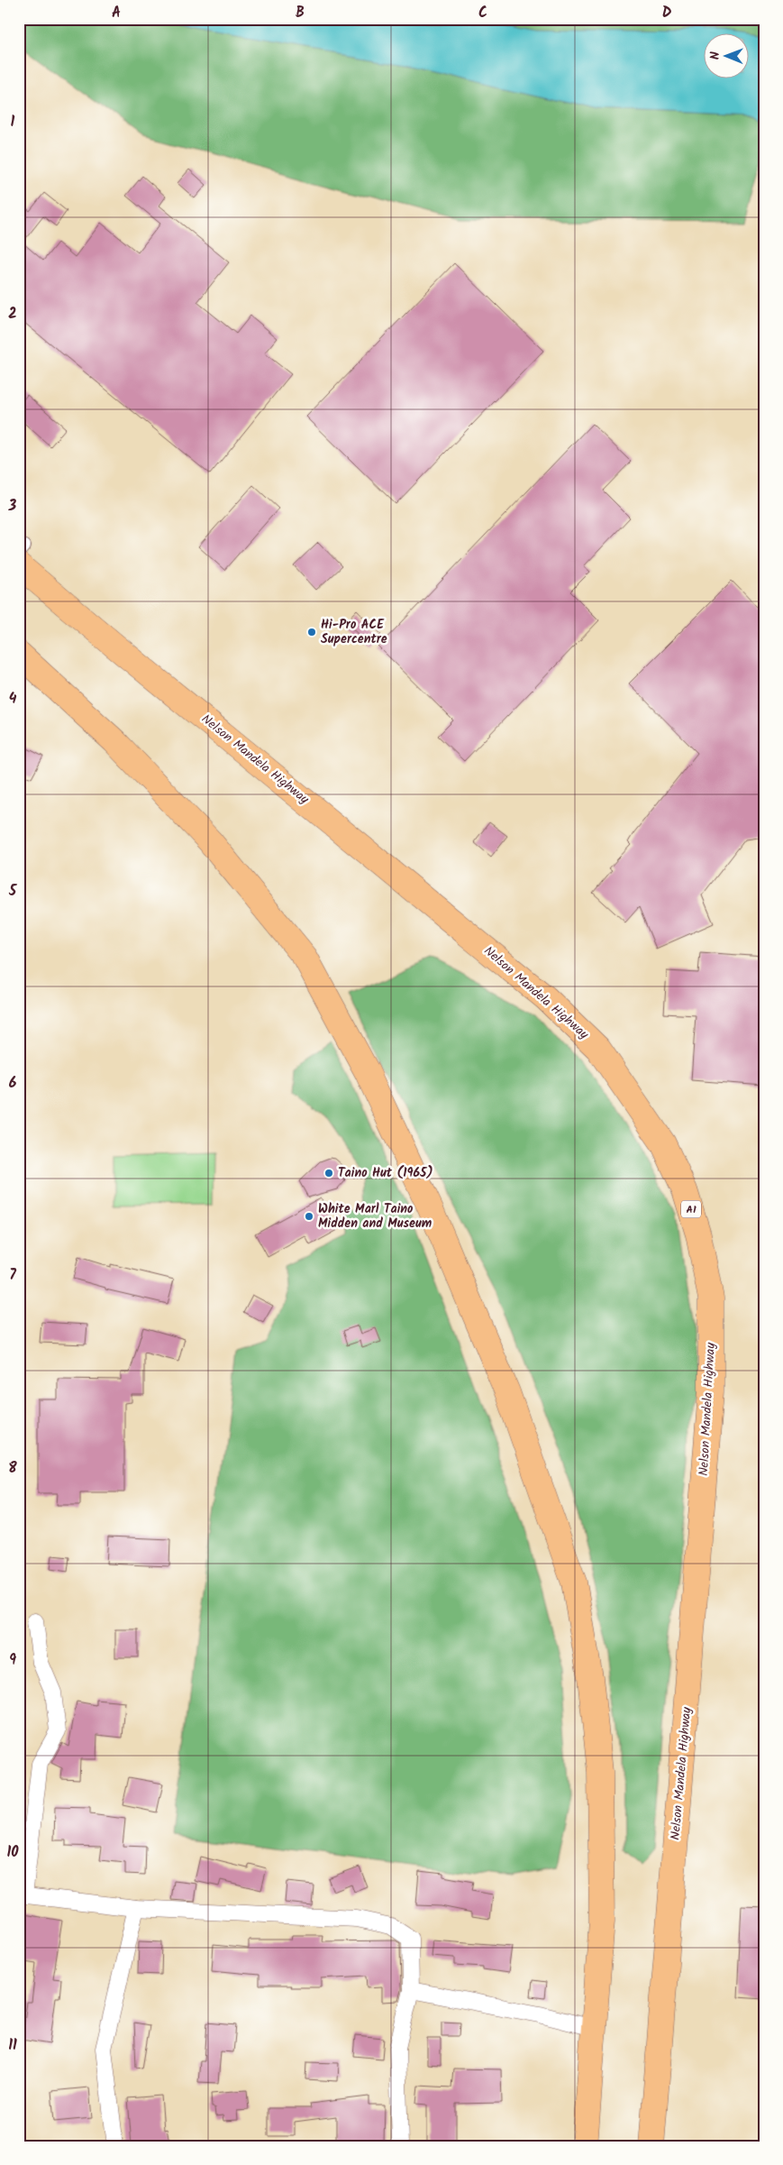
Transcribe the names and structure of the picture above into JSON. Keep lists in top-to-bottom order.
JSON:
{
  "streets": {
    "highway": ["Nelson Mandela Highway", "A1"]
  },
  "places": ["Hi-Pro ACE Supercentre", "Taino Hut (1965)", "White Marl Taino Midden and Museum"],
  "north": "left",
  "grid": {
    "columns": [
      "A",
      "B",
      "C",
      "D"
    ],
    "rows": [
      "1",
      "2",
      "3",
      "4",
      "5",
      "6",
      "7",
      "8",
      "9",
      "10",
      "11"
    ]
  }
}
